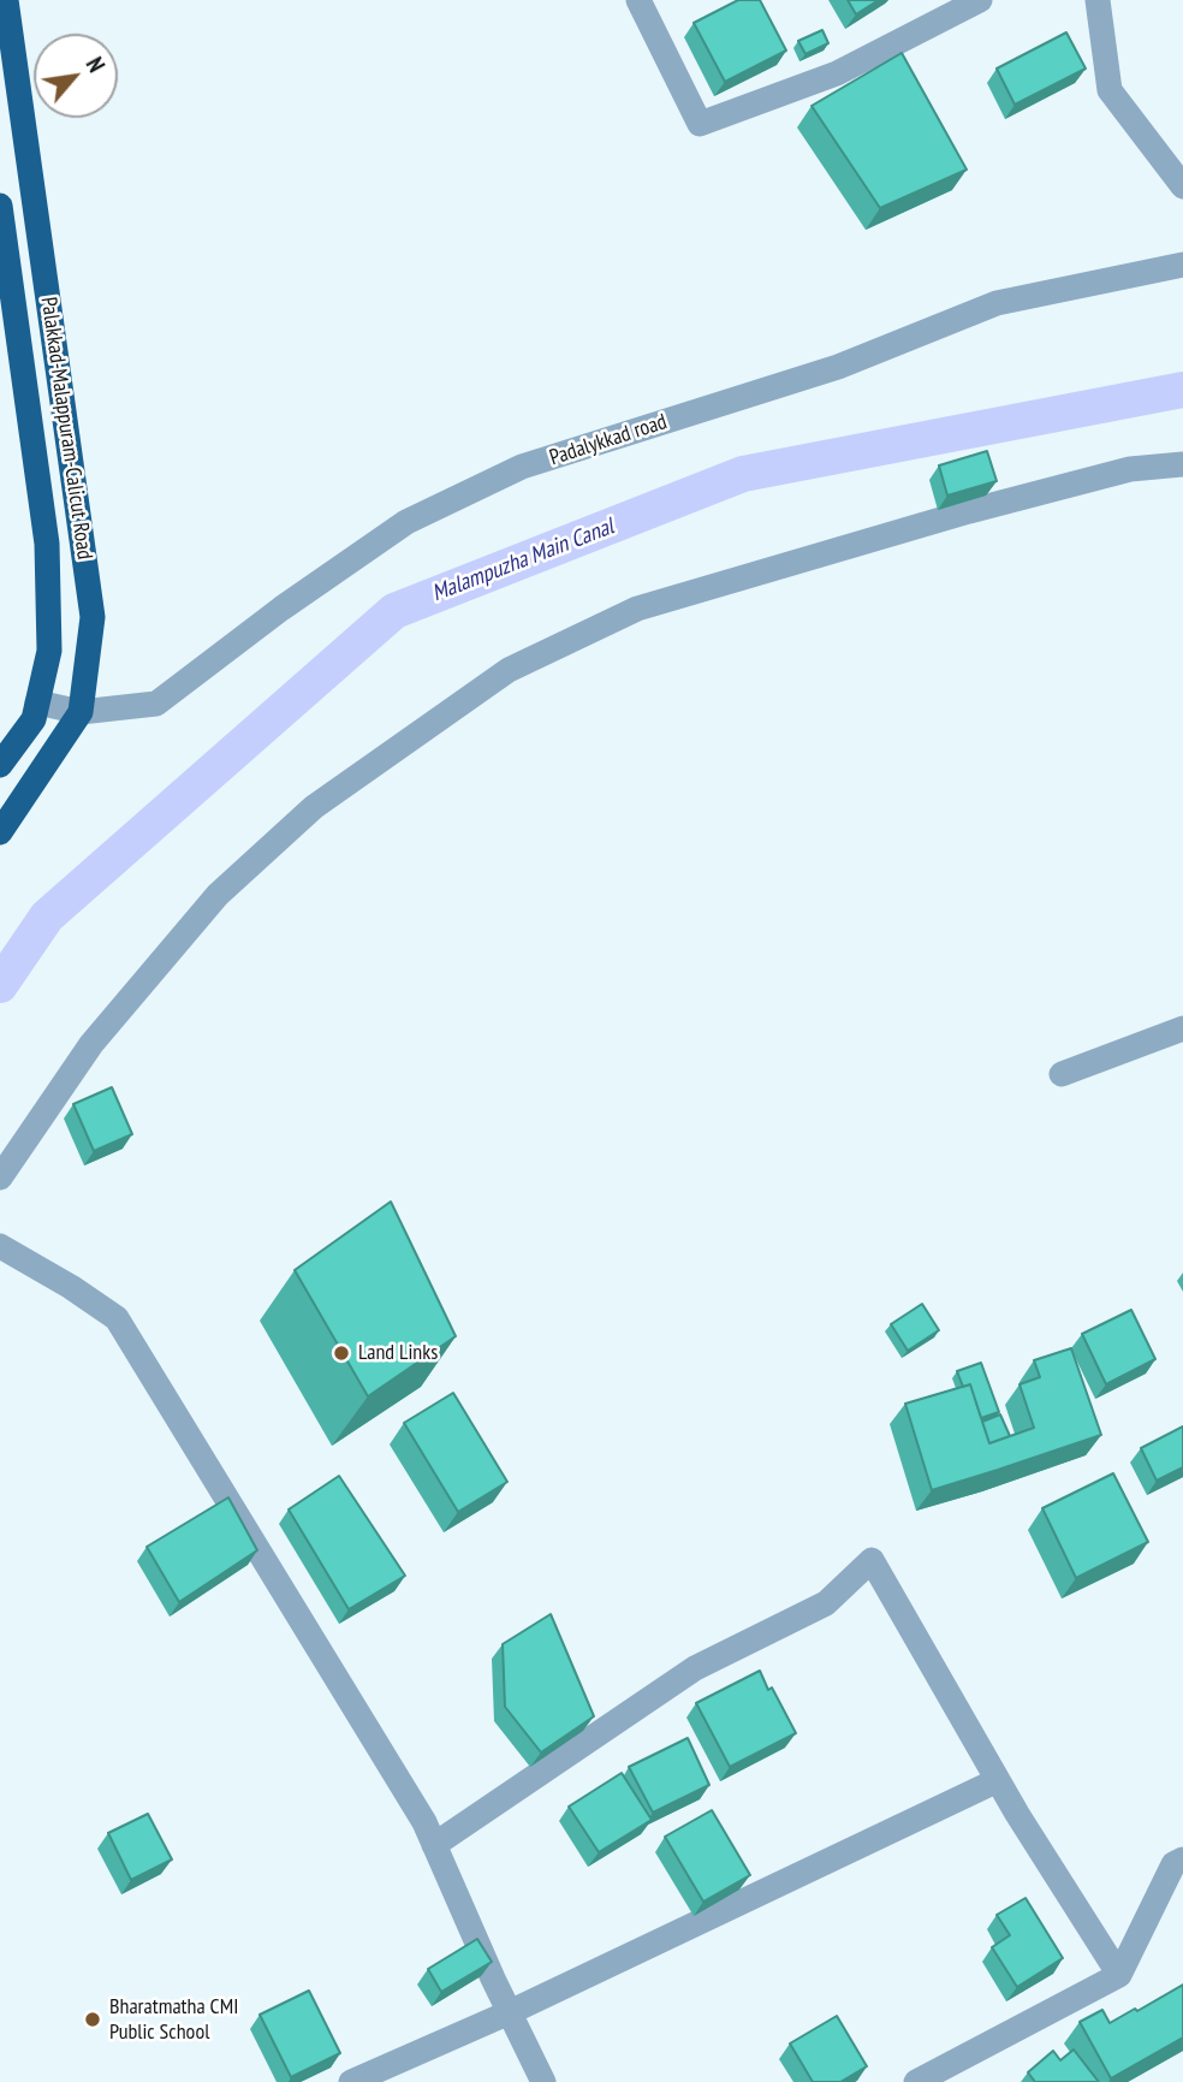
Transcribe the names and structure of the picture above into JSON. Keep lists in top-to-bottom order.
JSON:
{
  "streets": {
    "highway": ["Palakkad-Malappuram-Calicut Road"],
    "street": ["Padalykkad road"]
  },
  "crossings": [
    ["Palakkad-Malappuram-Calicut Road", "Padalykkad road"]
  ],
  "water": ["Malampuzha Main Canal"],
  "places": ["Land Links", "Bharatmatha CMI Public School"],
  "north": "top right"
}
